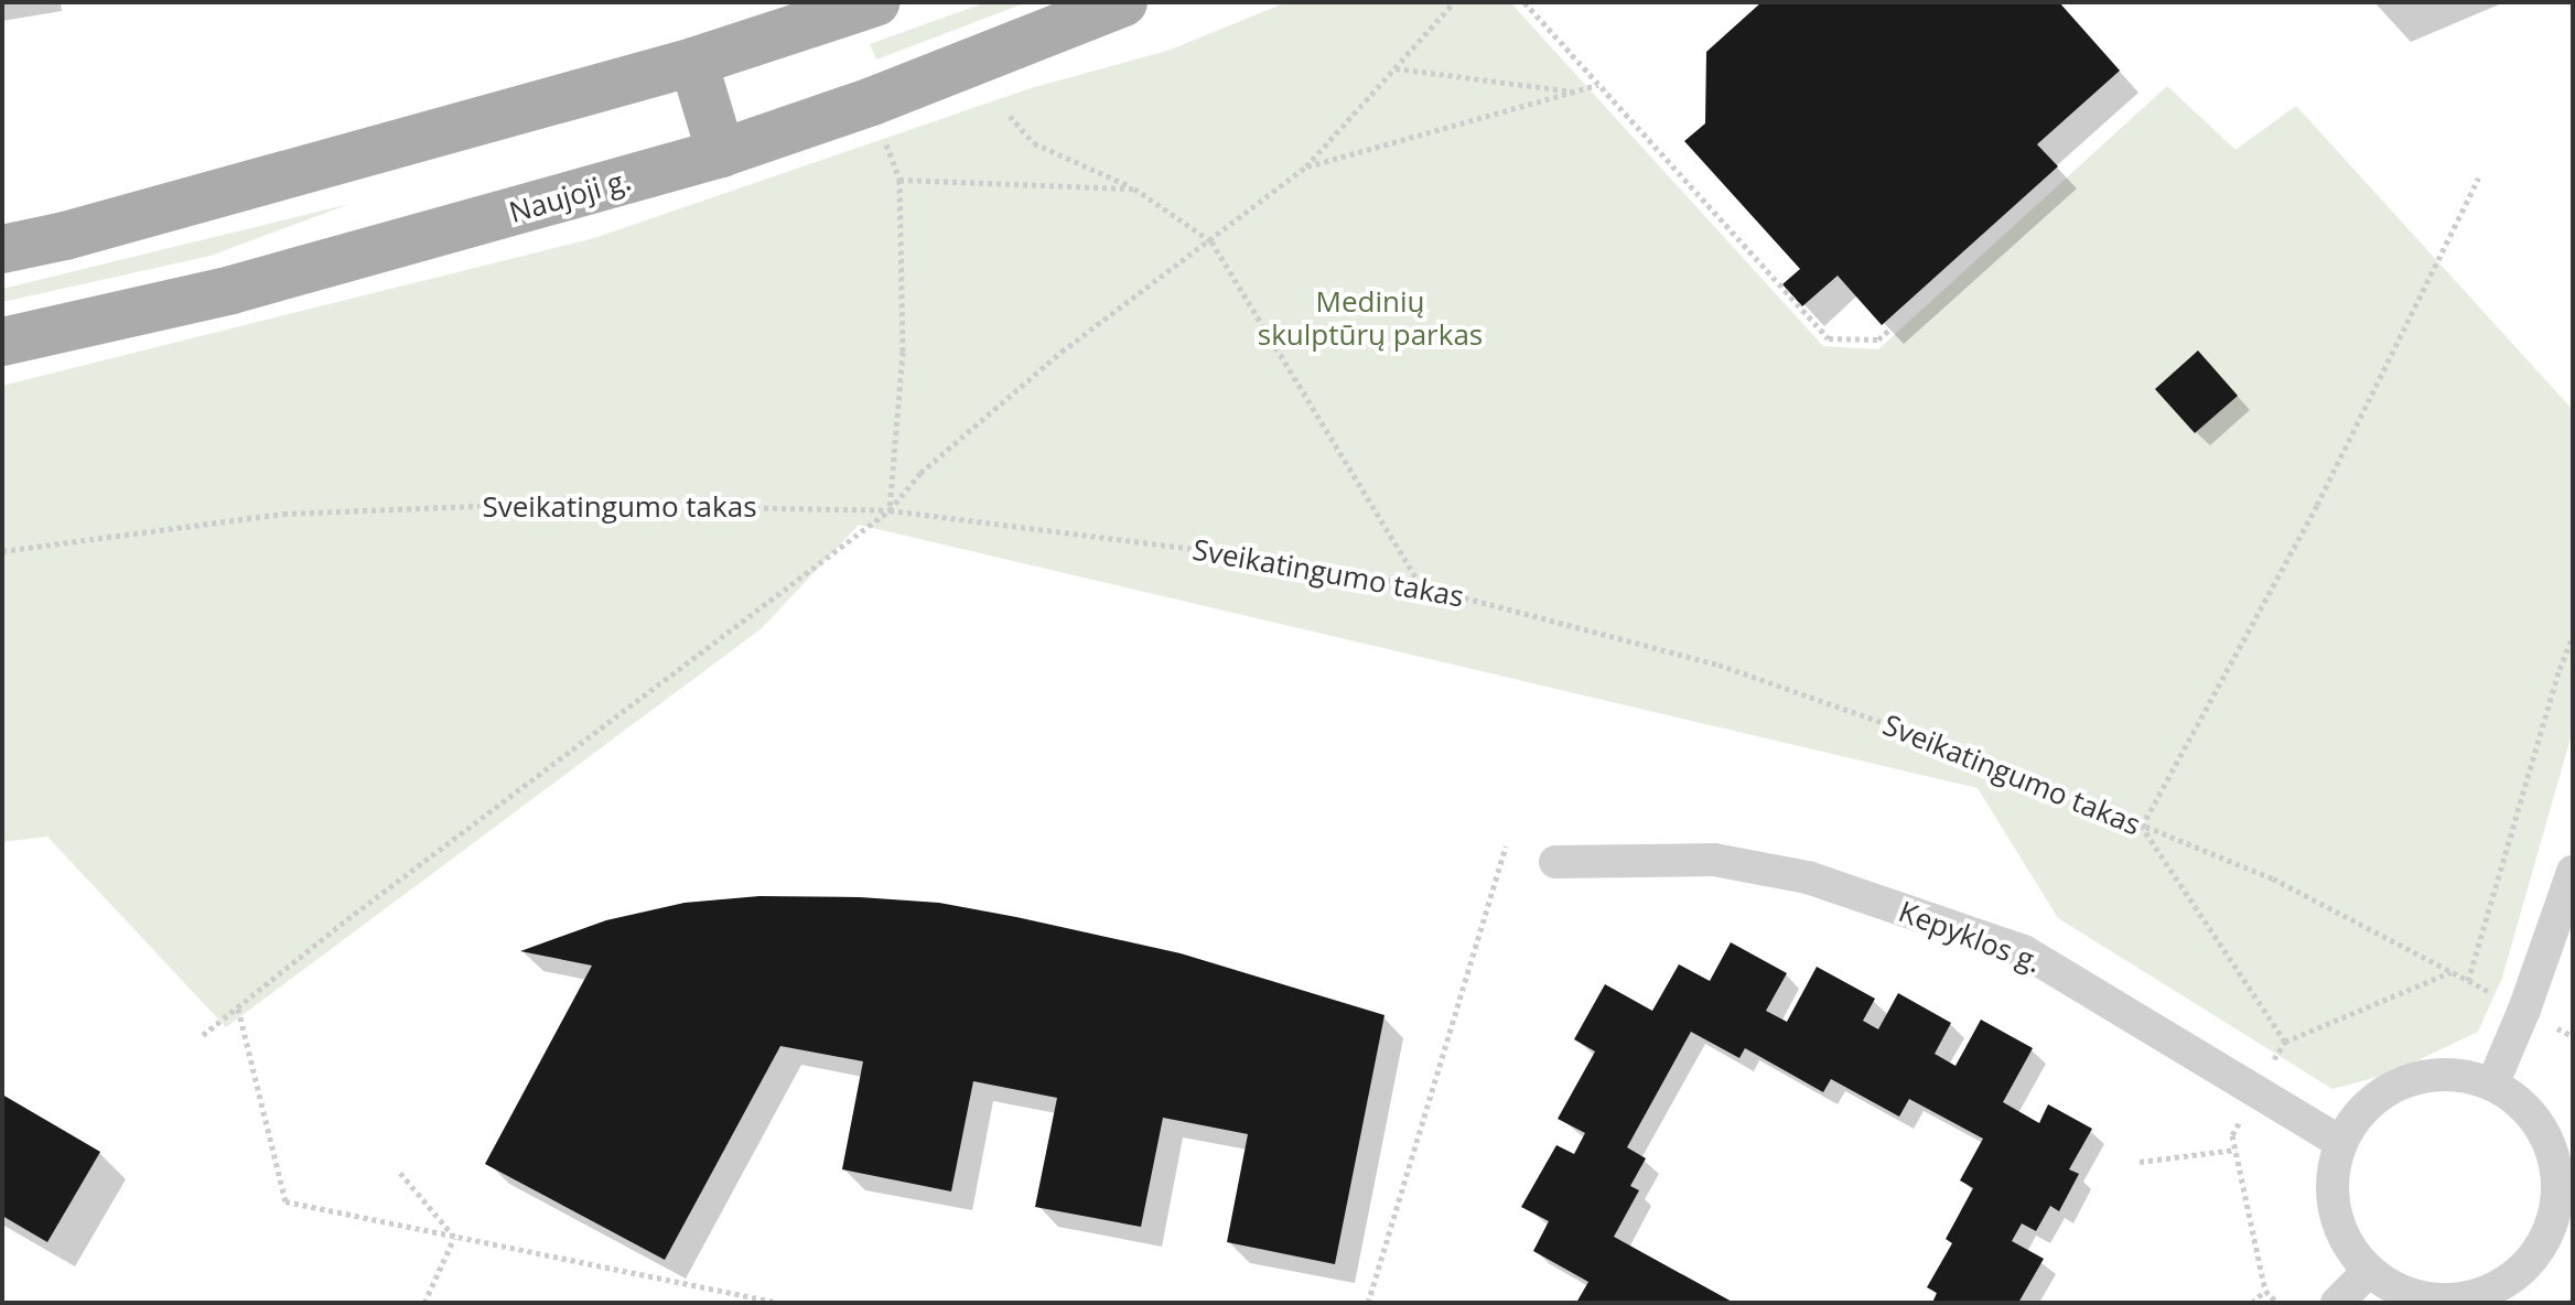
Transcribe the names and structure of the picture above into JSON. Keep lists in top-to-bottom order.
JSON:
{
  "streets": {
    "main road": ["Naujoji g."],
    "street": ["Kepyklos g."],
    "path": ["Sveikatingumo takas"]
  },
  "parks": ["Medinių skulptūrų parkas"]
}
